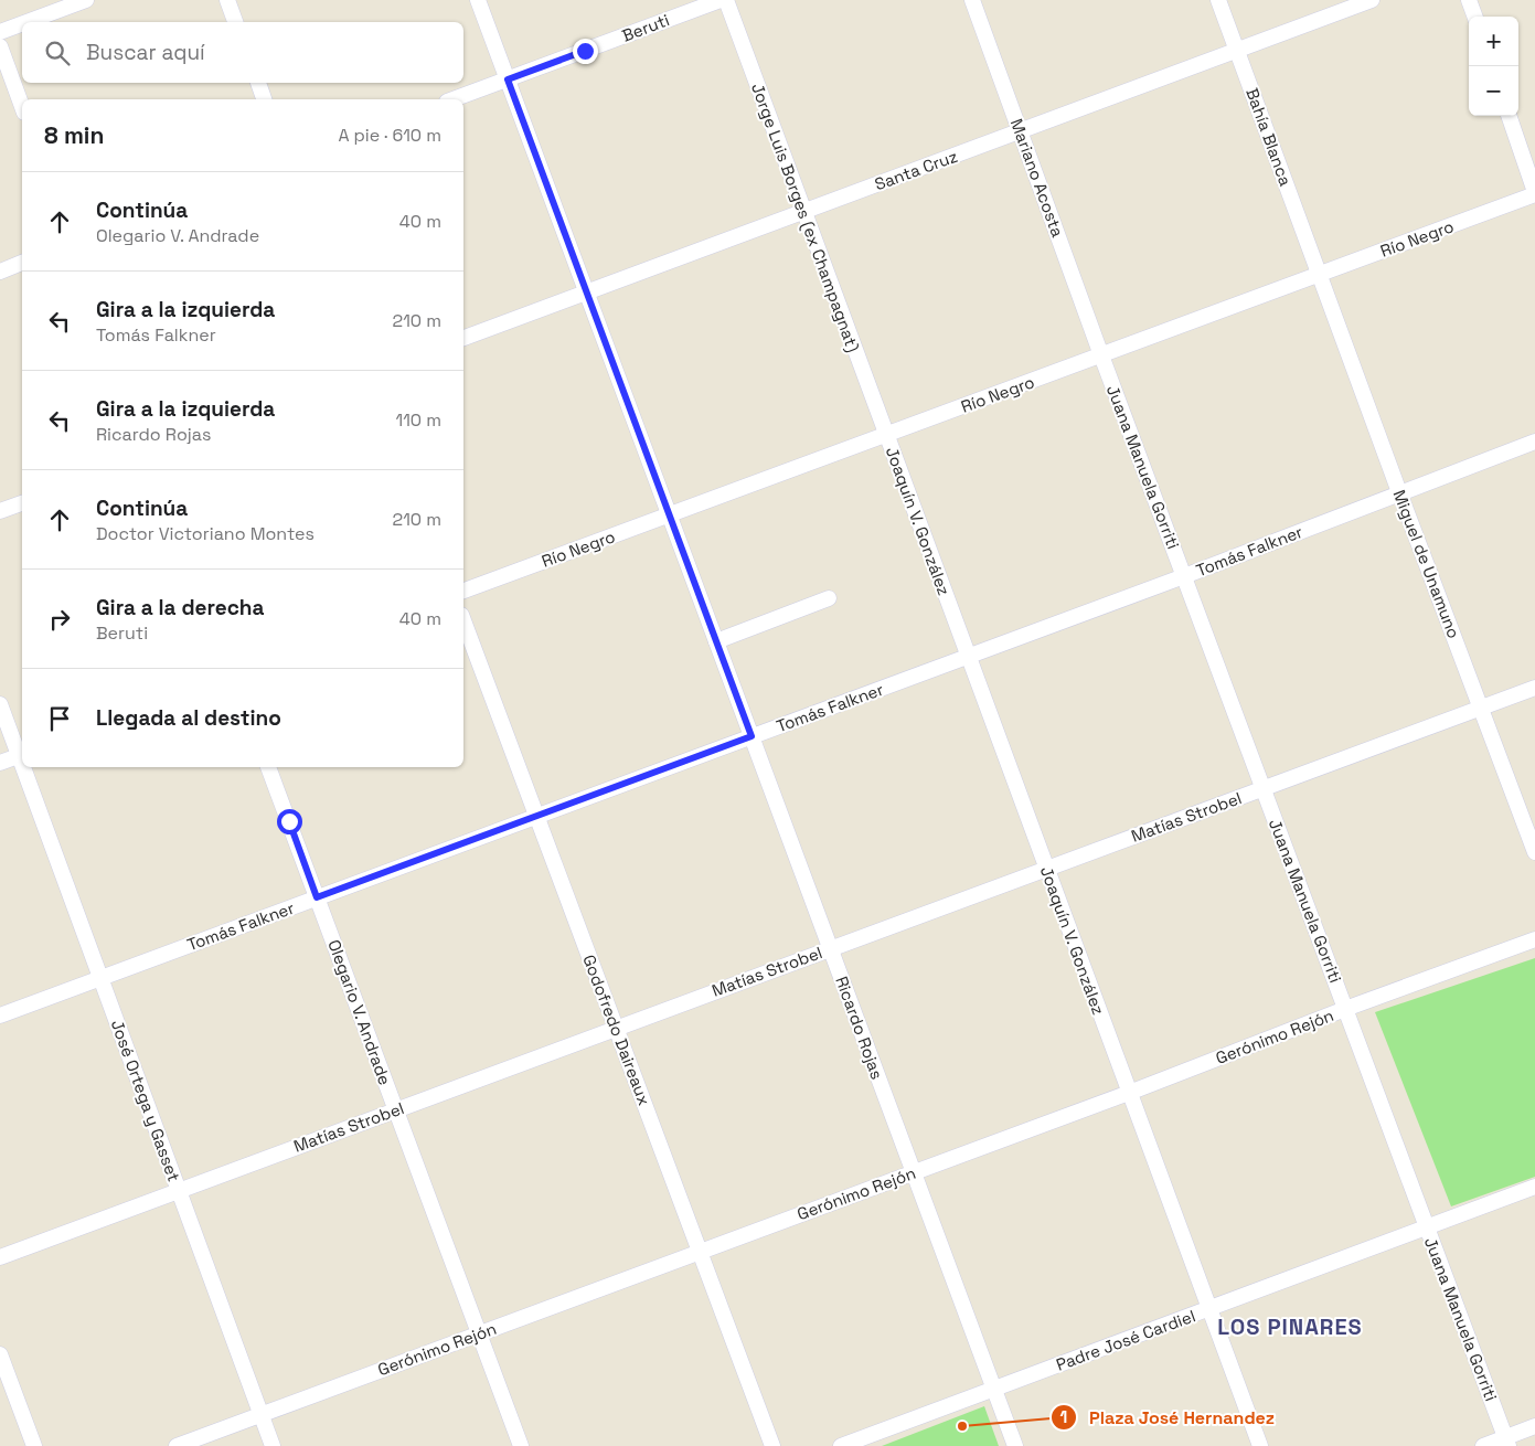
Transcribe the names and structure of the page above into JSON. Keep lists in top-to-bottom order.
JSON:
{
  "streets": {
    "street": [
      "Beruti",
      "Bahía Blanca",
      "Santa Cruz",
      "Mariano Acosta",
      "Jorge Luis Borges (ex Champagnat)",
      "Río Negro",
      "Juana Manuela Gorriti",
      "Joaquín V. González",
      "Tomás Falkner",
      "Miguel de Unamuno",
      "Matías Strobel",
      "Olegario V. Andrade",
      "Ricardo Rojas",
      "Godofredo Daireaux",
      "Gerónimo Rejón",
      "José Ortega y Gasset",
      "Padre José Cardiel"
    ]
  },
  "crossings": [
    ["Beruti", "Ricardo Rojas"],
    ["Bahía Blanca", "Santa Cruz"],
    ["Bahía Blanca", "Río Negro"],
    ["Bahía Blanca", "Miguel de Unamuno"],
    ["Santa Cruz", "Mariano Acosta"],
    ["Santa Cruz", "Jorge Luis Borges (ex Champagnat)"],
    ["Santa Cruz", "Ricardo Rojas"],
    ["Mariano Acosta", "Río Negro"],
    ["Mariano Acosta", "Juana Manuela Gorriti"],
    ["Jorge Luis Borges (ex Champagnat)", "Río Negro"],
    ["Jorge Luis Borges (ex Champagnat)", "Joaquín V. González"],
    ["Río Negro", "Juana Manuela Gorriti"],
    ["Río Negro", "Joaquín V. González"],
    ["Río Negro", "Miguel de Unamuno"],
    ["Río Negro", "Ricardo Rojas"],
    ["Juana Manuela Gorriti", "Tomás Falkner"],
    ["Juana Manuela Gorriti", "Matías Strobel"],
    ["Juana Manuela Gorriti", "Gerónimo Rejón"],
    ["Juana Manuela Gorriti", "Padre José Cardiel"],
    ["Joaquín V. González", "Tomás Falkner"],
    ["Joaquín V. González", "Matías Strobel"],
    ["Joaquín V. González", "Gerónimo Rejón"],
    ["Joaquín V. González", "Padre José Cardiel"],
    ["Tomás Falkner", "Miguel de Unamuno"],
    ["Tomás Falkner", "Olegario V. Andrade"],
    ["Tomás Falkner", "Ricardo Rojas"],
    ["Tomás Falkner", "Godofredo Daireaux"],
    ["Tomás Falkner", "José Ortega y Gasset"],
    ["Miguel de Unamuno", "Matías Strobel"],
    ["Matías Strobel", "Olegario V. Andrade"],
    ["Matías Strobel", "Ricardo Rojas"],
    ["Matías Strobel", "Godofredo Daireaux"],
    ["Matías Strobel", "José Ortega y Gasset"],
    ["Olegario V. Andrade", "Gerónimo Rejón"],
    ["Ricardo Rojas", "Gerónimo Rejón"],
    ["Ricardo Rojas", "Padre José Cardiel"],
    ["Godofredo Daireaux", "Gerónimo Rejón"],
    ["Gerónimo Rejón", "José Ortega y Gasset"]
  ],
  "districts": ["LOS PINARES"],
  "places": ["Plaza José Hernandez"],
  "page": {
    "map_buttons": ["+", "−"],
    "search": "Buscar aquí",
    "heading": ["8 min", "A pie · 610 m"],
    "list": [
      ["Continúa", "Olegario V. Andrade", "40 m"],
      ["Gira a la izquierda", "Tomás Falkner", "210 m"],
      ["Gira a la izquierda", "Ricardo Rojas", "110 m"],
      ["Continúa", "Doctor Victoriano Montes", "210 m"],
      ["Gira a la derecha", "Beruti", "40 m"],
      "Llegada al destino"
    ]
  }
}
